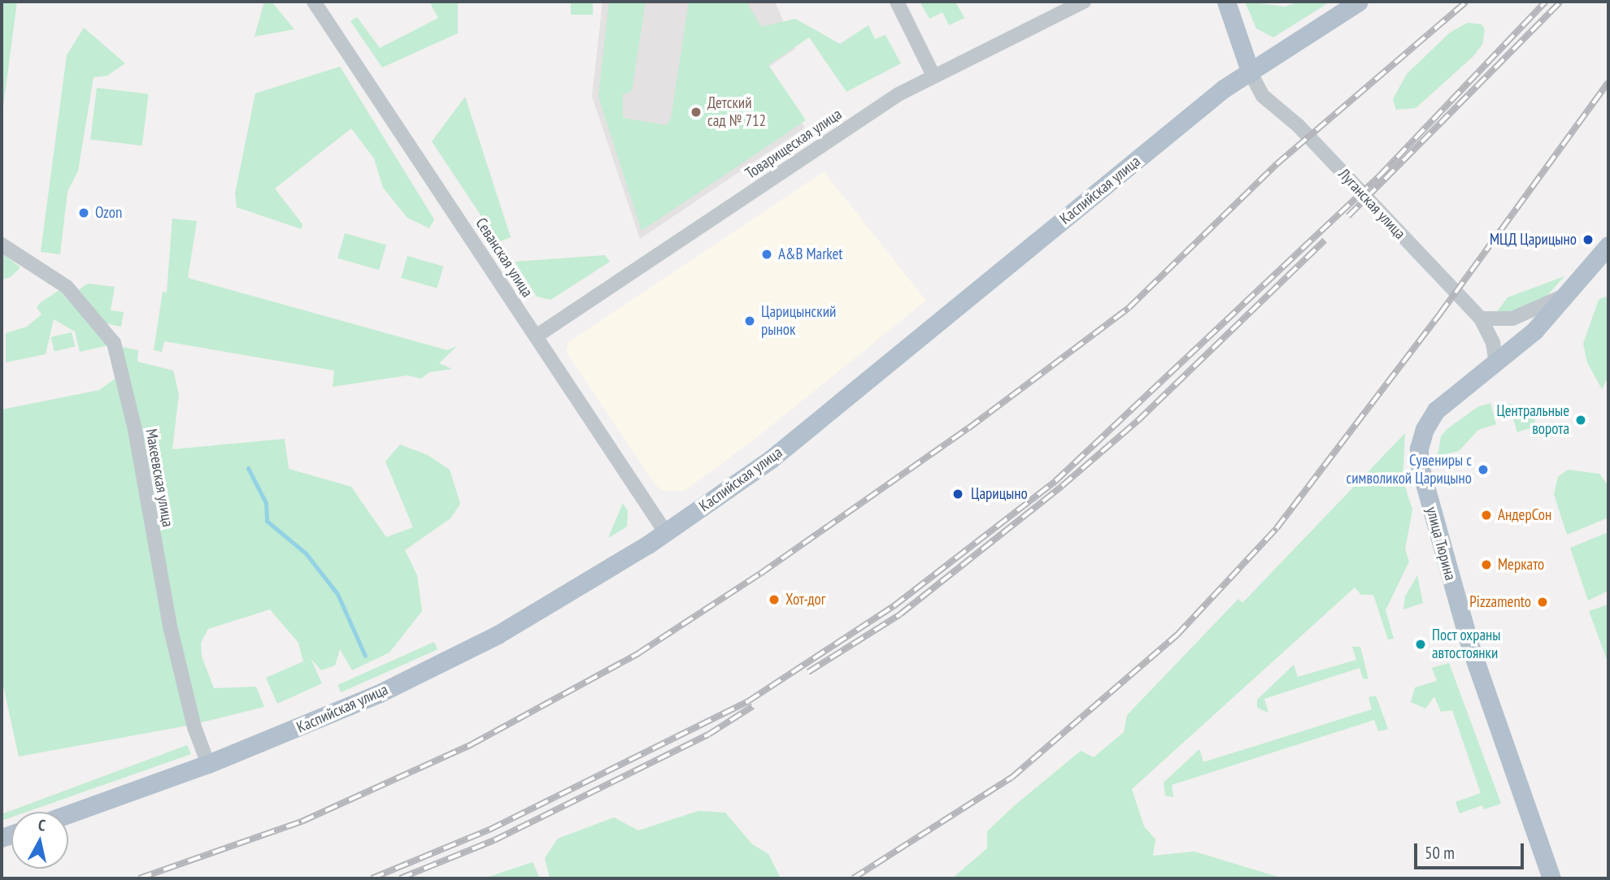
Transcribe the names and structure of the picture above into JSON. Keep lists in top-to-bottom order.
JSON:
{
  "streets": {
    "main road": ["Каспийская улица", "Луганская улица", "улица Тюрина"],
    "street": ["Товарищеская улица", "Севанская улица", "Макеевская улица"]
  },
  "crossings": [
    ["Товарищеская улица", "Севанская улица"],
    ["Каспийская улица", "Луганская улица"],
    ["Каспийская улица", "Севанская улица"],
    ["Каспийская улица", "Макеевская улица"],
    ["Луганская улица", "улица Тюрина"]
  ],
  "places": [
    "Детский сад № 712",
    "Ozon",
    "МЦД Царицыно",
    "A&B Market",
    "Царицынский рынок",
    "Центральные ворота",
    "Сувениры с символикой Царицыно",
    "Царицыно",
    "АндерСон",
    "Меркато",
    "Хот-дог",
    "Pizzamento",
    "Пост охраны автостоянки"
  ],
  "scale_bar": "50 m",
  "north": "top"
}
